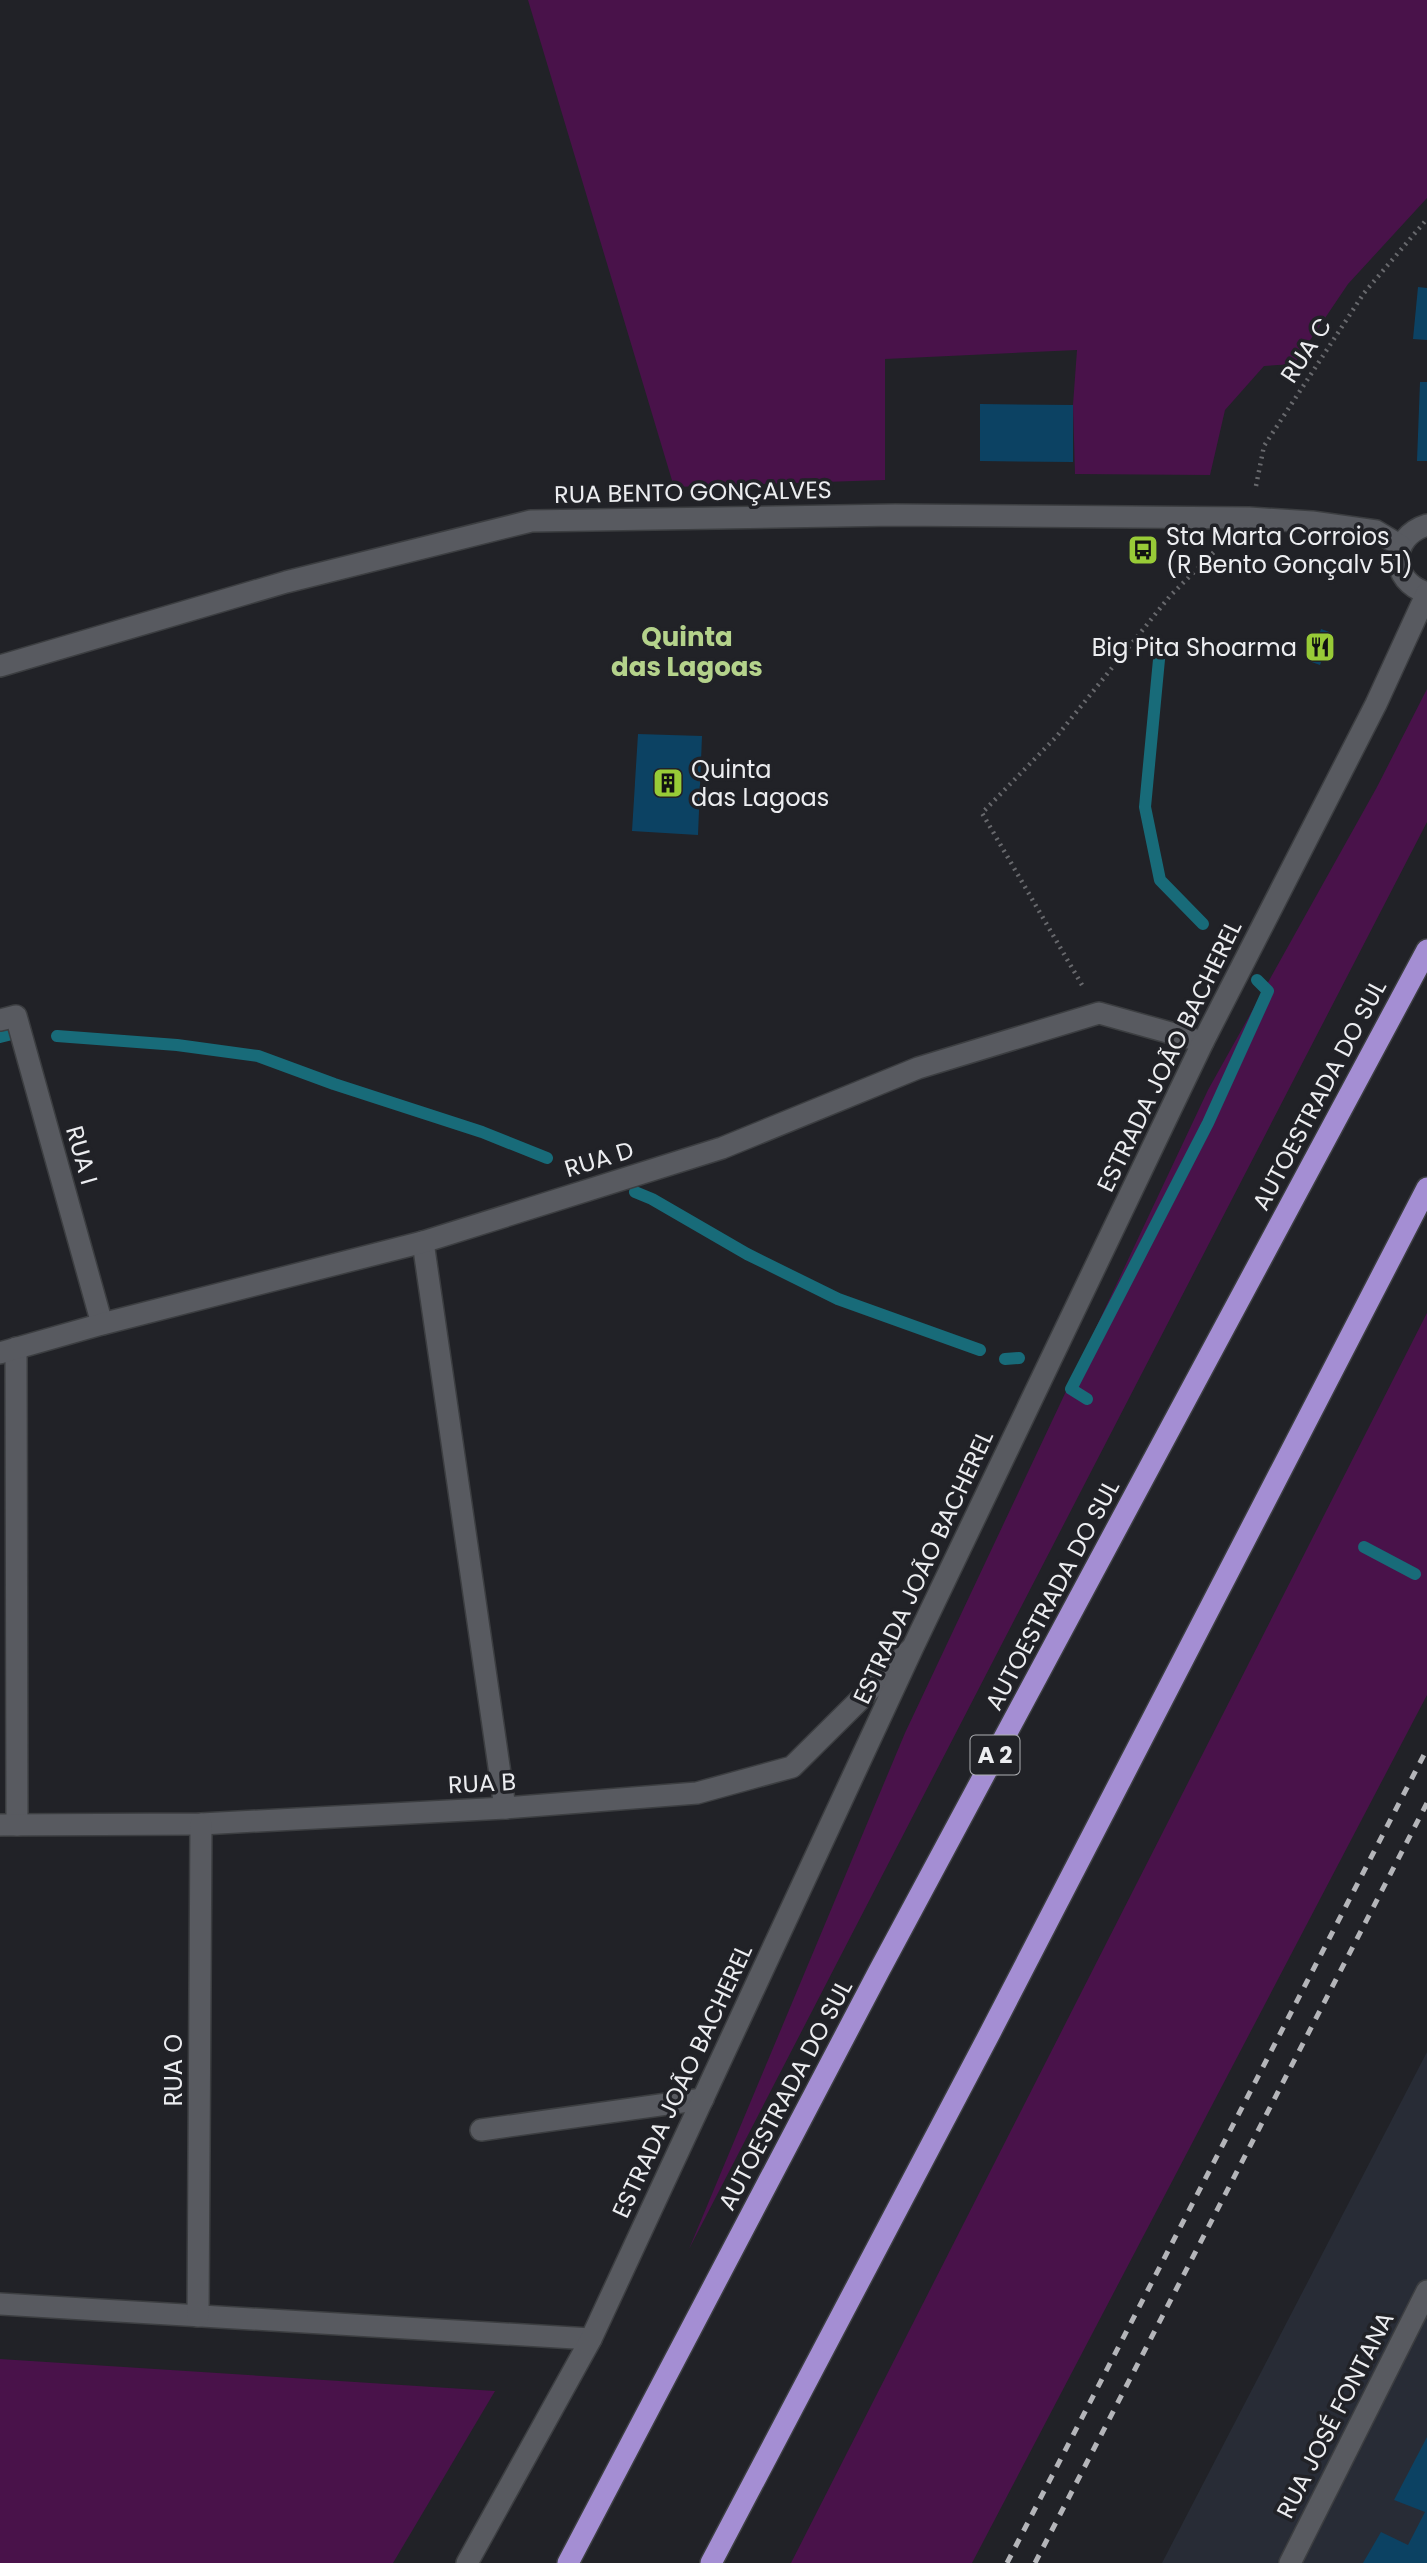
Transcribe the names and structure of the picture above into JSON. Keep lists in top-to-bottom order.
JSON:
{
  "streets": {
    "highway": ["AUTOESTRADA DO SUL", "A 2"],
    "street": [
      "RUA BENTO GONÇALVES",
      "ESTRADA JOÃO BACHEREL",
      "RUA I",
      "RUA D",
      "RUA B",
      "RUA O",
      "RUA JOSÉ FONTANA"
    ],
    "path": ["RUA C"]
  },
  "crossings": [
    ["RUA C", "RUA BENTO GONÇALVES"],
    ["ESTRADA JOÃO BACHEREL", "RUA B"],
    ["RUA I", "RUA D"],
    ["RUA B", "RUA O"]
  ],
  "districts": ["Quinta das Lagoas"],
  "places": {
    "bus stop": ["Sta Marta Corroios (R Bento Gonçalv 51)"],
    "restaurant": ["Big Pita Shoarma"],
    "building": ["Quinta das Lagoas"]
  }
}
